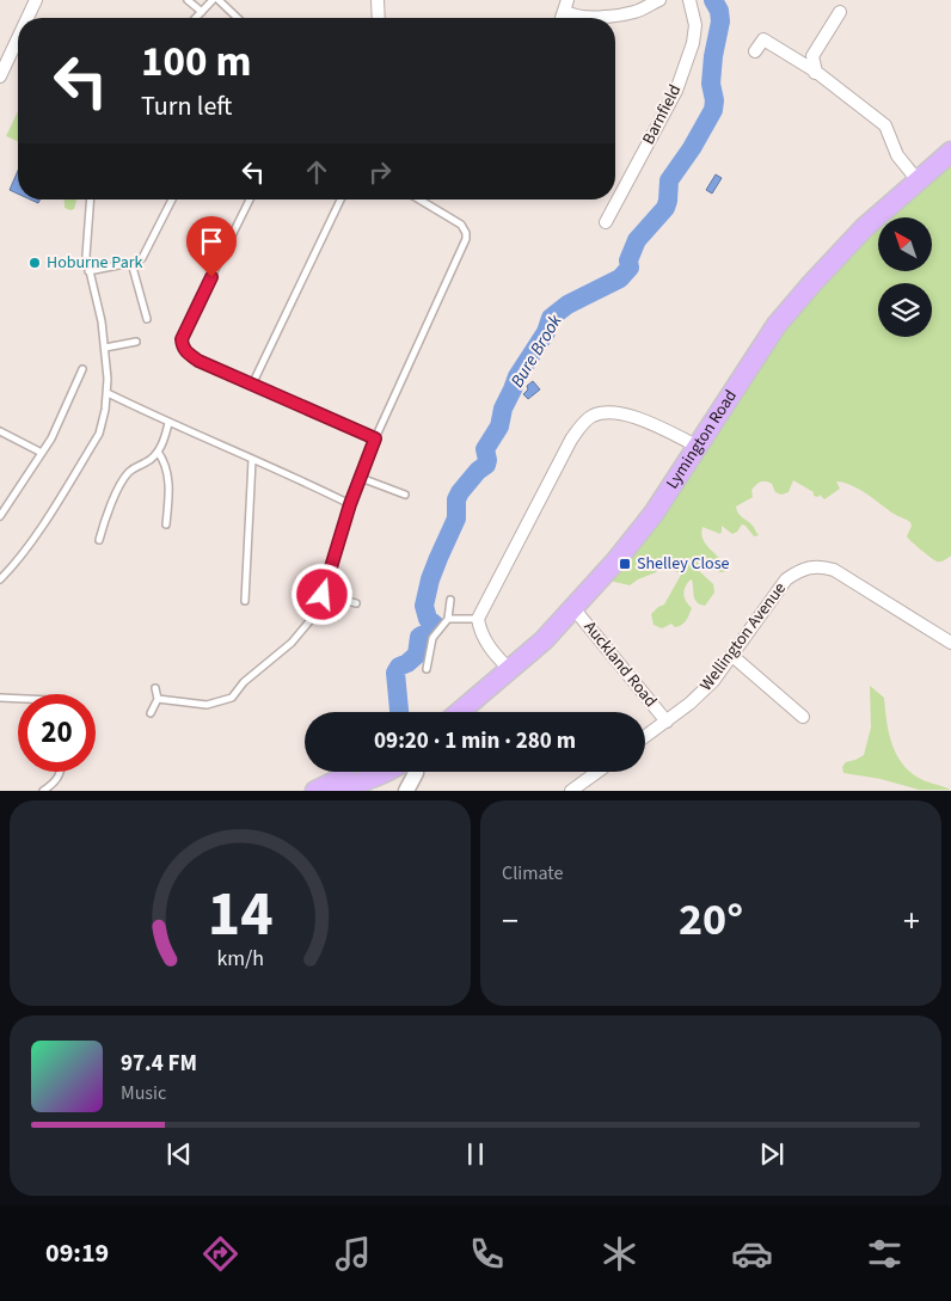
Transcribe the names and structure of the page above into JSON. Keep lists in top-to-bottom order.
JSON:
{
  "streets": {
    "main road": ["Lymington Road"],
    "street": ["Barnfield", "Wellington Avenue", "Auckland Road"]
  },
  "crossings": [
    ["Lymington Road", "Auckland Road"],
    ["Wellington Avenue", "Auckland Road"]
  ],
  "water": ["Bure Brook"],
  "places": {
    "other": ["Hoburne Park"],
    "transit": ["Shelley Close"]
  },
  "north": "top left",
  "page": {
    "turn": ["100 m", "Turn left"],
    "limit": "20",
    "trip": "09:20 · 1 min · 280 m",
    "tile": "Climate",
    "heat": ["−", "20°", "+"],
    "song": ["97.4 FM", "Music"],
    "tabs": "09:19",
    "gauge": ["14", "km/h"]
  }
}
